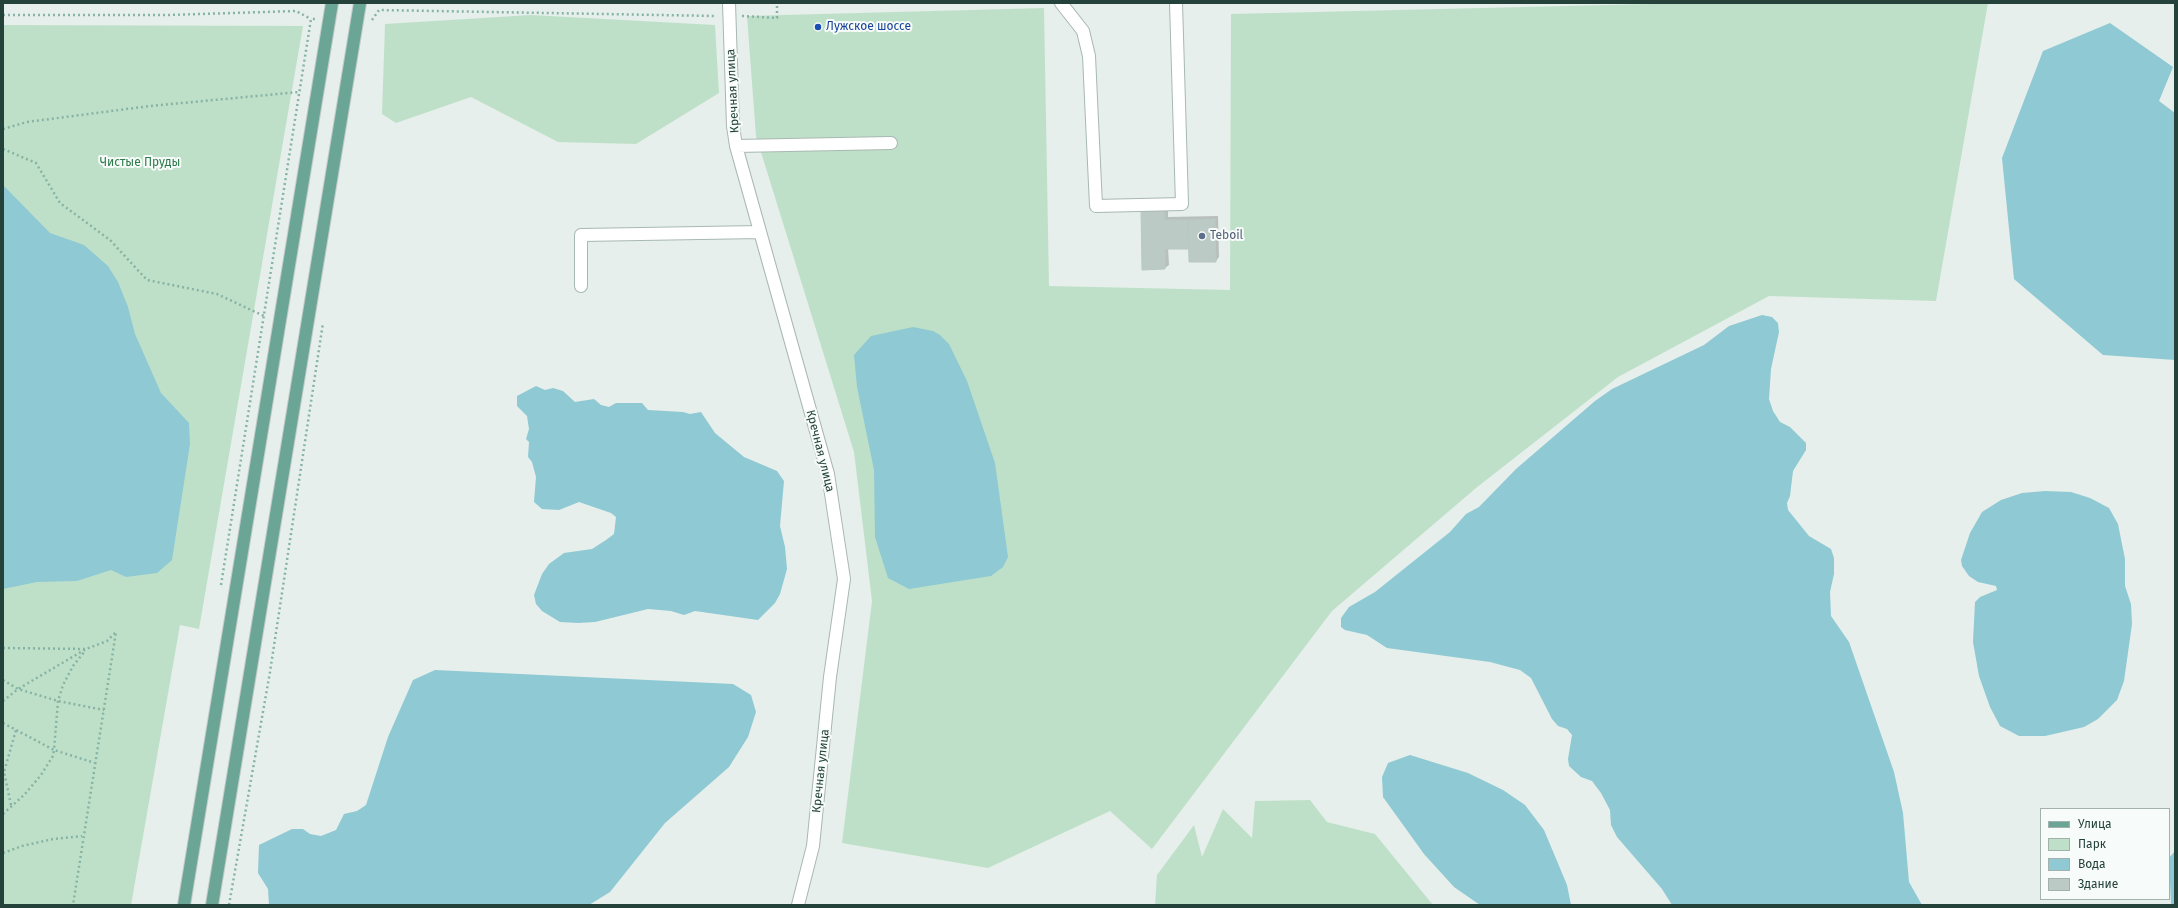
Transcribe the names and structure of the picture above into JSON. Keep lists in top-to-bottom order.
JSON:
{
  "streets": {
    "street": ["Кречная улица"]
  },
  "parks": ["Чистые Пруды"],
  "places": ["Лужское шоссе", "Teboil"],
  "legend": [
    "Улица",
    "Парк",
    "Вода",
    "Здание"
  ]
}
